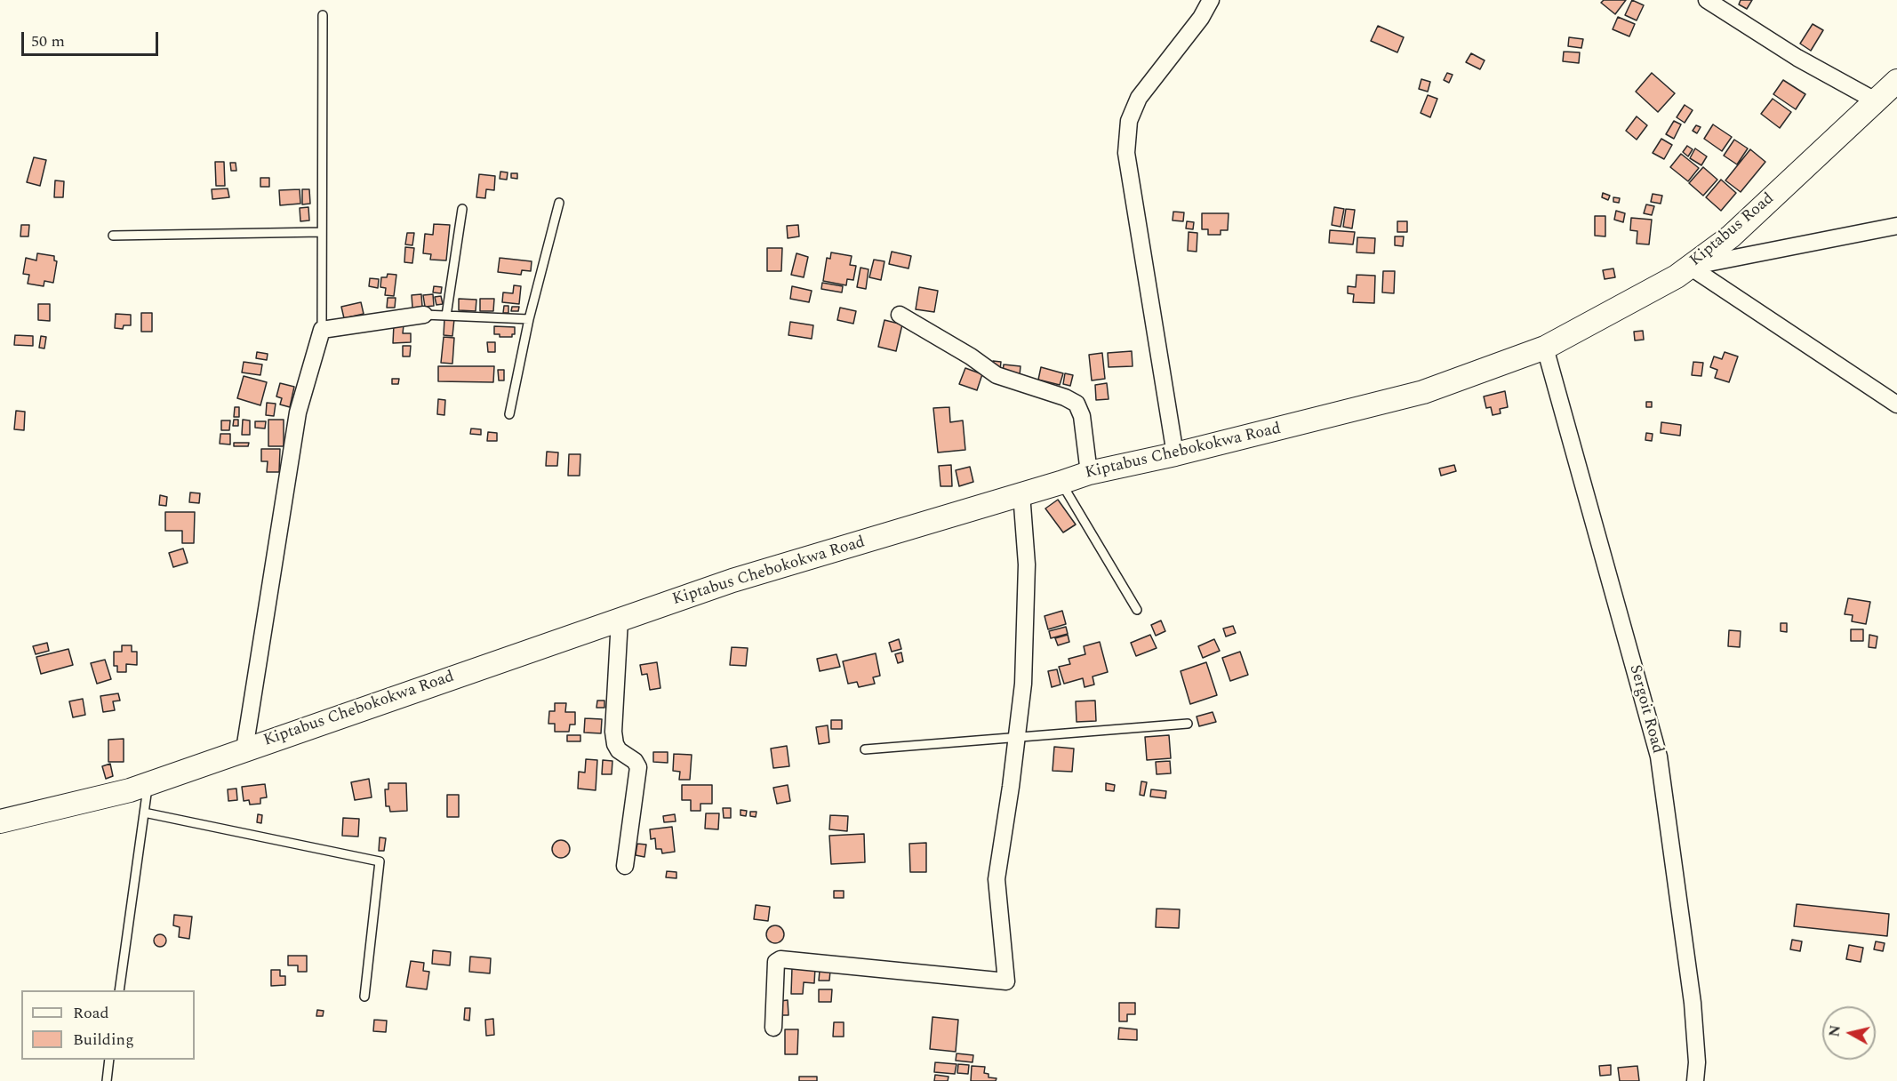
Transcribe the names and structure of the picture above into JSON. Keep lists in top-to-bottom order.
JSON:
{
  "streets": {
    "street": ["Kiptabus Road", "Kiptabus Chebokokwa Road", "Sergoit Road"]
  },
  "crossings": [
    ["Kiptabus Road", "Kiptabus Chebokokwa Road"],
    ["Kiptabus Road", "Sergoit Road"],
    ["Kiptabus Chebokokwa Road", "Sergoit Road"]
  ],
  "legend": ["Road", "Building"],
  "scale_bar": "50 m",
  "north": "left"
}
